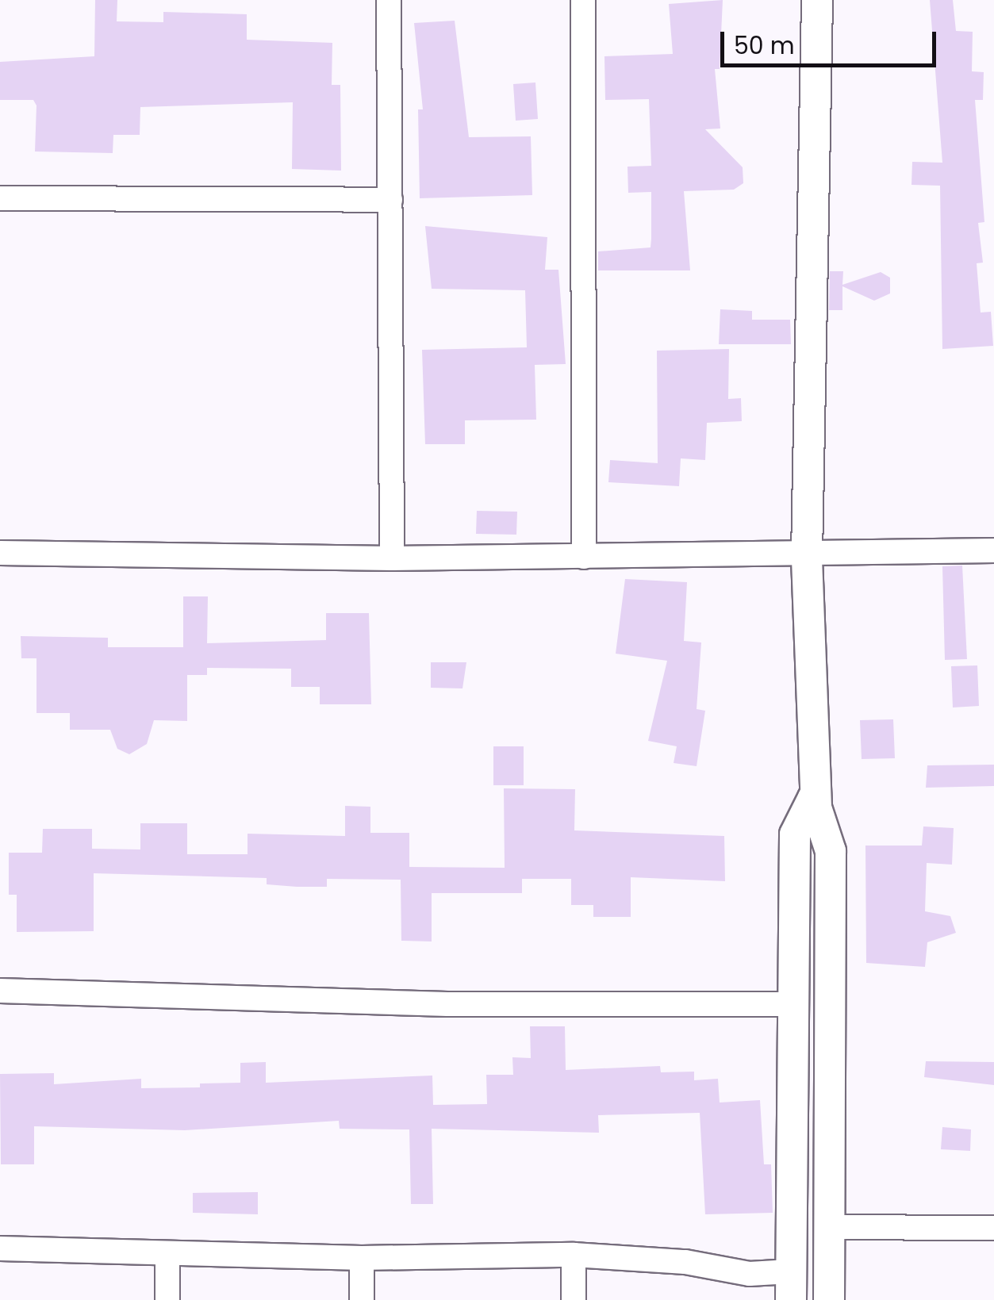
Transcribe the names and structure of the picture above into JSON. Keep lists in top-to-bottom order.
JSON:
{
  "scale_bar": "50 m"
}
